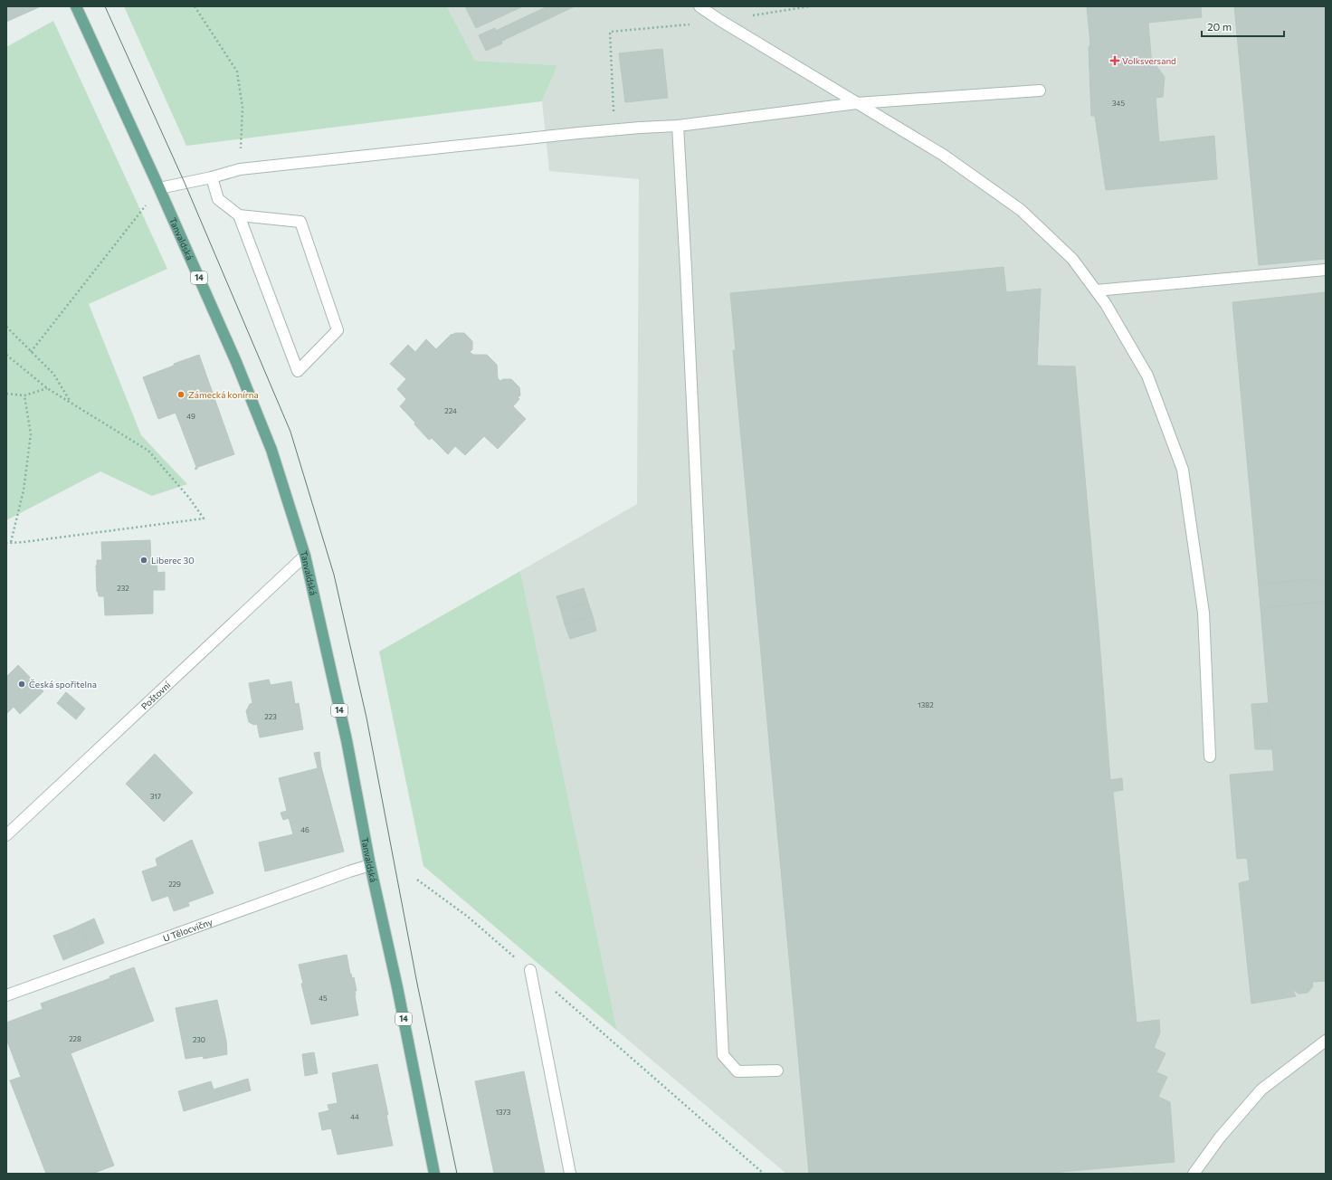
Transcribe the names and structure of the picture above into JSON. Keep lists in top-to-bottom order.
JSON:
{
  "streets": {
    "main road": ["Tanvaldská", "14"],
    "street": ["Poštovní", "U Tělocvičny"]
  },
  "crossings": [
    ["Tanvaldská", "Poštovní"],
    ["Tanvaldská", "U Tělocvičny"]
  ],
  "places": {
    "health": ["Volksversand"],
    "other": ["Zámecká konírna", "Liberec 30", "Česká spořitelna"]
  },
  "house_numbers": [
    "345",
    "224",
    "49",
    "232",
    "1382",
    "223",
    "317",
    "46",
    "229",
    "45",
    "228",
    "230",
    "1373",
    "44"
  ],
  "scale_bar": "20 m"
}
